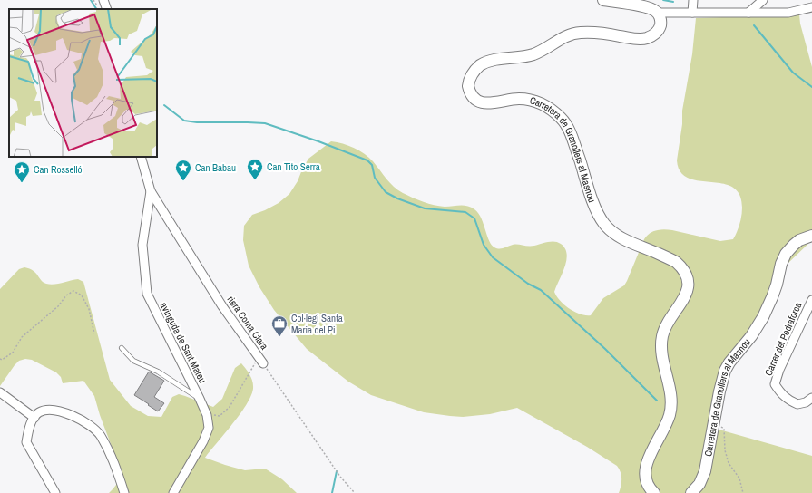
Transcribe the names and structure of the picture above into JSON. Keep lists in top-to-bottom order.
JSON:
{
  "streets": {
    "main road": ["Carretera de Granollers al Masnou"],
    "street": ["riera Coma Clara", "Carrer del Pedraforca", "avinguda de Sant Mateu"]
  },
  "crossings": [
    ["riera Coma Clara", "avinguda de Sant Mateu"]
  ],
  "places": {
    "place": ["Can Tito Serra", "Can Babau", "Can Rosselló"],
    "office": ["Col·legi Santa Maria del Pi"]
  }
}
